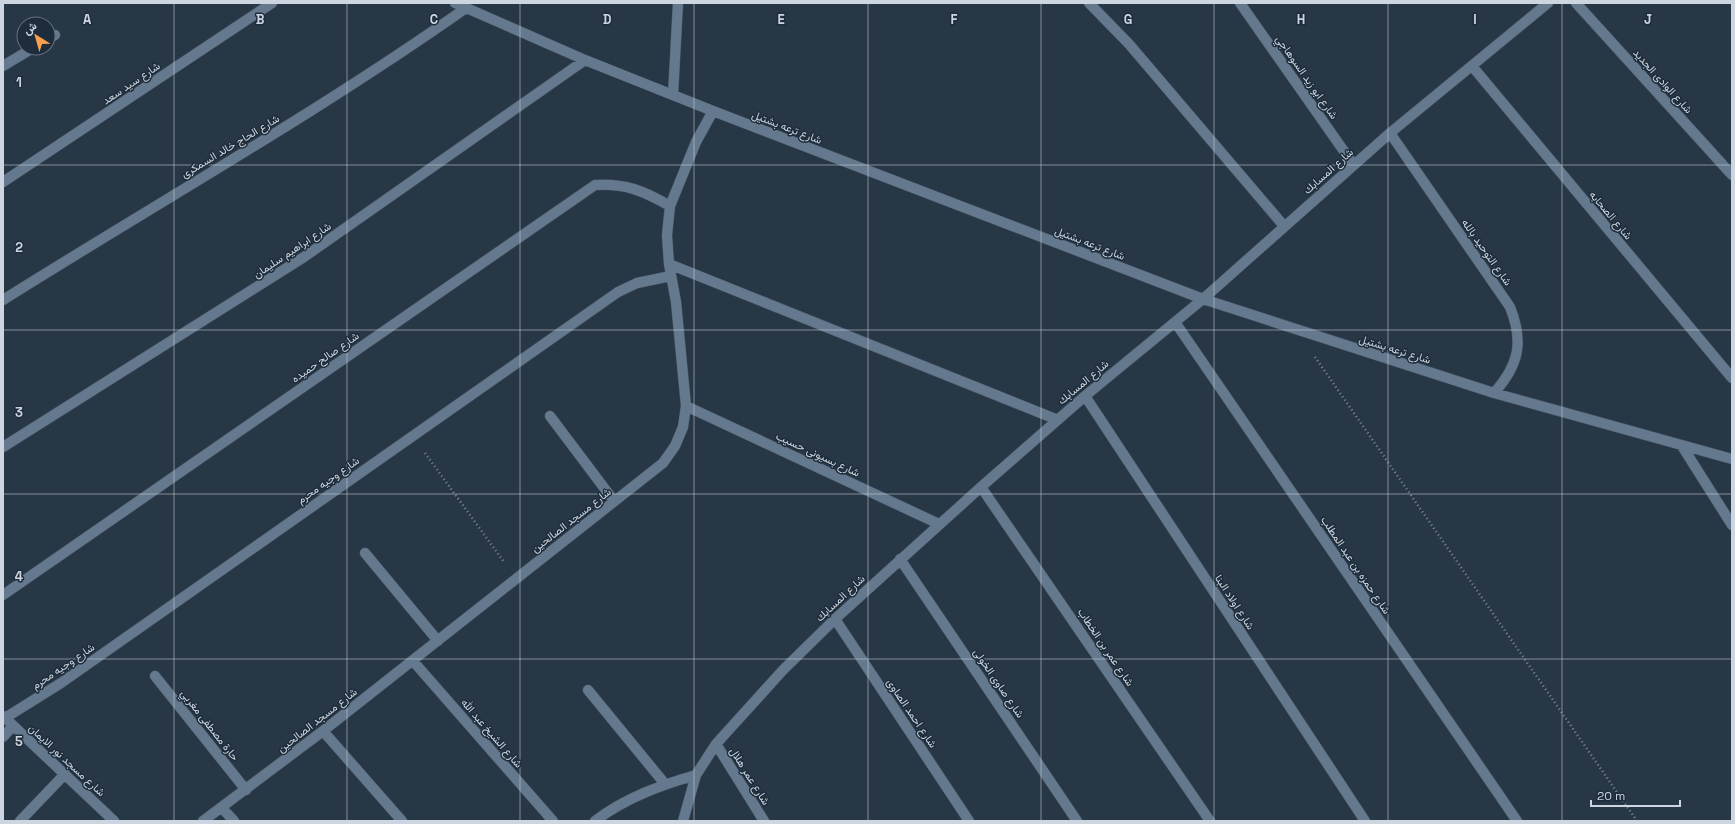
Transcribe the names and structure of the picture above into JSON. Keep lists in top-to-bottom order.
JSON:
{
  "streets": {
    "street": [
      "شارع ابو زيد السوهاجي",
      "شارع الوادى الجديد",
      "شارع سيد سعد",
      "شارع ترعه بشتيل",
      "شارع الحاج خالد السمكرى",
      "شارع المسابك",
      "شارع الصحابه",
      "شارع ابراهيم سليمان",
      "شارع التوحيد بالله",
      "شارع صالح حميده",
      "شارع بسيونى حسيب",
      "شارع وجيه محرم",
      "شارع مسجد الصالحين",
      "شارع حمزه بن عبد المطلب",
      "شارع اولاد البنا",
      "شارع عمر بن الخطاب",
      "شارع صاوى الخولى",
      "شارع احمد الصاوى",
      "حارة مصطفى مغربي",
      "شارع الشيخ عبد الله",
      "شارع مسجد نور الايمان",
      "شارع عمر هلال"
    ]
  },
  "crossings": [
    ["شارع ابو زيد السوهاجي", "شارع المسابك"],
    ["شارع ترعه بشتيل", "شارع الحاج خالد السمكرى"],
    ["شارع ترعه بشتيل", "شارع المسابك"],
    ["شارع ترعه بشتيل", "شارع ابراهيم سليمان"],
    ["شارع ترعه بشتيل", "شارع التوحيد بالله"],
    ["شارع ترعه بشتيل", "شارع مسجد الصالحين"],
    ["شارع المسابك", "شارع الصحابه"],
    ["شارع المسابك", "شارع التوحيد بالله"],
    ["شارع المسابك", "شارع بسيونى حسيب"],
    ["شارع المسابك", "شارع حمزه بن عبد المطلب"],
    ["شارع المسابك", "شارع اولاد البنا"],
    ["شارع المسابك", "شارع عمر بن الخطاب"],
    ["شارع المسابك", "شارع صاوى الخولى"],
    ["شارع المسابك", "شارع احمد الصاوى"],
    ["شارع المسابك", "شارع عمر هلال"],
    ["شارع صالح حميده", "شارع مسجد الصالحين"],
    ["شارع بسيونى حسيب", "شارع مسجد الصالحين"],
    ["شارع وجيه محرم", "شارع مسجد الصالحين"],
    ["شارع وجيه محرم", "شارع مسجد نور الايمان"],
    ["شارع مسجد الصالحين", "حارة مصطفى مغربي"],
    ["شارع مسجد الصالحين", "شارع الشيخ عبد الله"]
  ],
  "scale_bar": "20 m",
  "north": "top left",
  "grid": {
    "columns": [
      "A",
      "B",
      "C",
      "D",
      "E",
      "F",
      "G",
      "H",
      "I",
      "J"
    ],
    "rows": [
      "1",
      "2",
      "3",
      "4",
      "5"
    ]
  }
}
